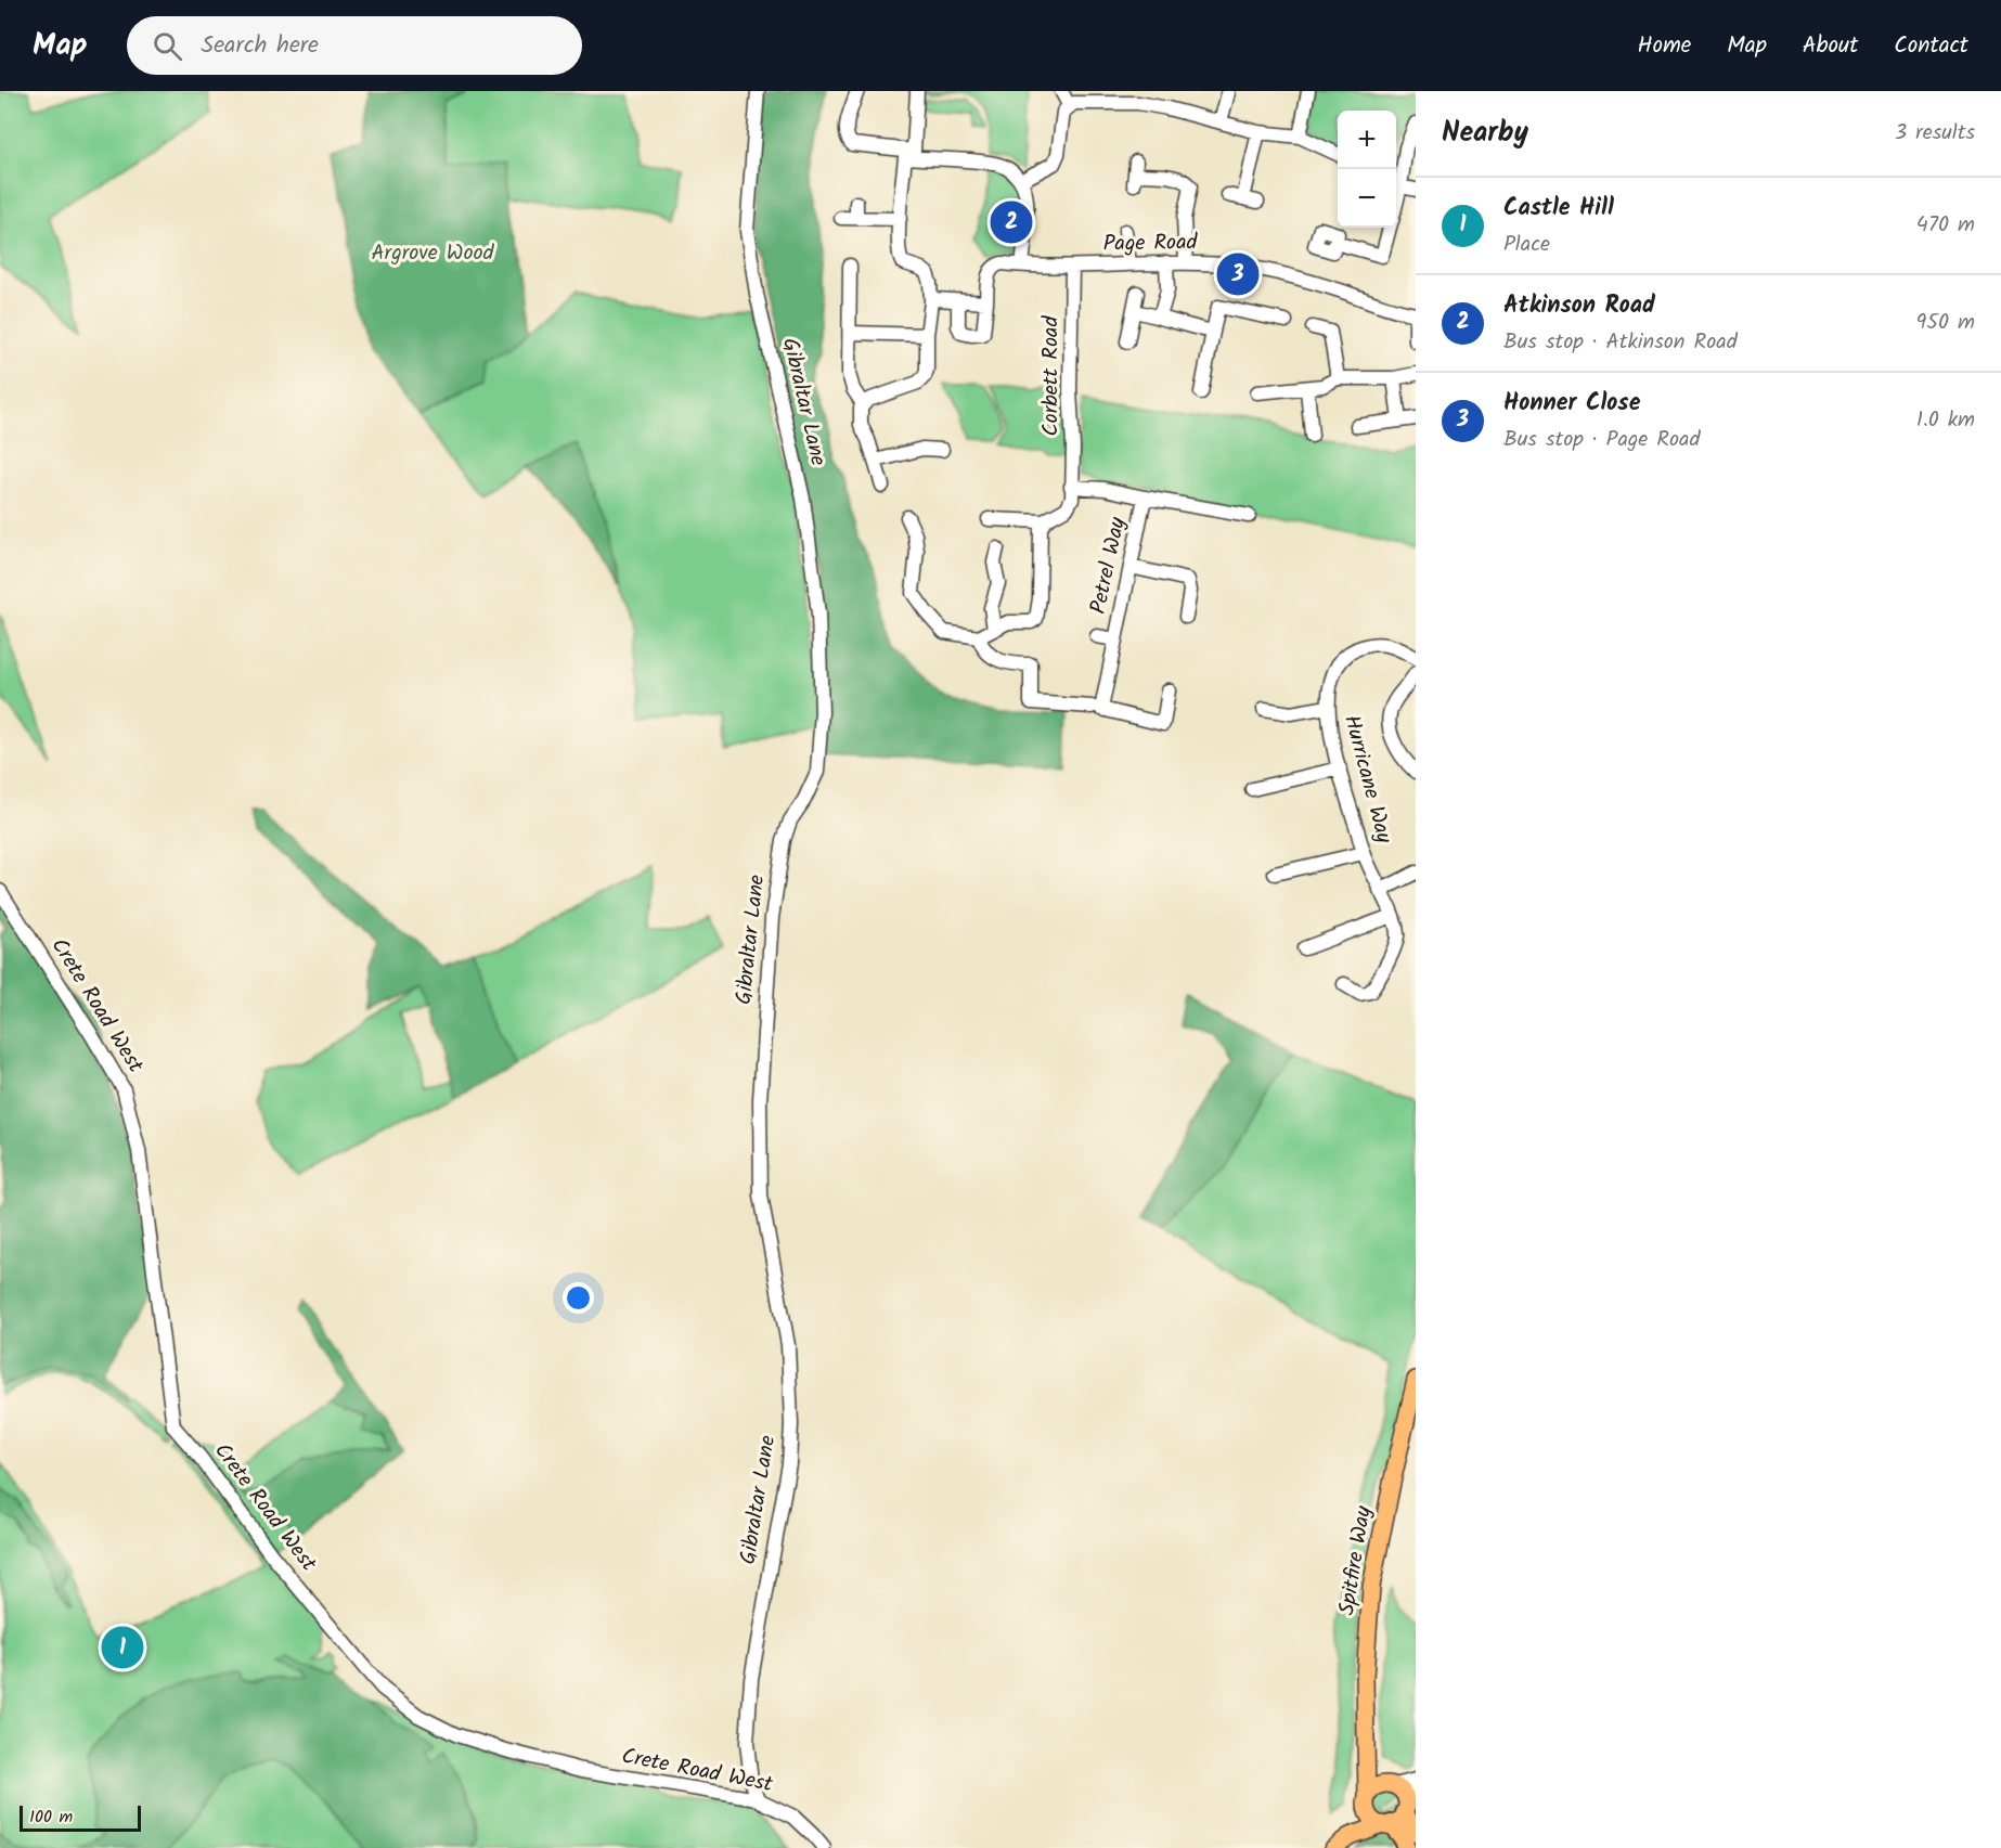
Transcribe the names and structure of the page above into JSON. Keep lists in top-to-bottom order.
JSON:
{
  "streets": {
    "main road": ["Spitfire Way"],
    "street": [
      "Page Road",
      "Corbett Road",
      "Gibraltar Lane",
      "Petrel Way",
      "Hurricane Way",
      "Crete Road West"
    ]
  },
  "crossings": [
    ["Page Road", "Corbett Road"],
    ["Corbett Road", "Petrel Way"],
    ["Gibraltar Lane", "Crete Road West"]
  ],
  "parks": ["Argrove Wood"],
  "scale_bar": "100 m",
  "page": {
    "header": "Map",
    "search": "Search here",
    "nav": [
      "Home",
      "Map",
      "About",
      "Contact"
    ],
    "heading": ["Nearby", "3 results"],
    "map_buttons": ["+", "−"],
    "list": [
      {
        "mark": "1",
        "name": "Castle Hill",
        "note": "Place",
        "value": "470 m"
      },
      {
        "mark": "2",
        "name": "Atkinson Road",
        "note": "Bus stop · Atkinson Road",
        "value": "950 m"
      },
      {
        "mark": "3",
        "name": "Honner Close",
        "note": "Bus stop · Page Road",
        "value": "1.0 km"
      }
    ],
    "pins": ["2", "3", "1"],
    "scale": "100 m"
  }
}
